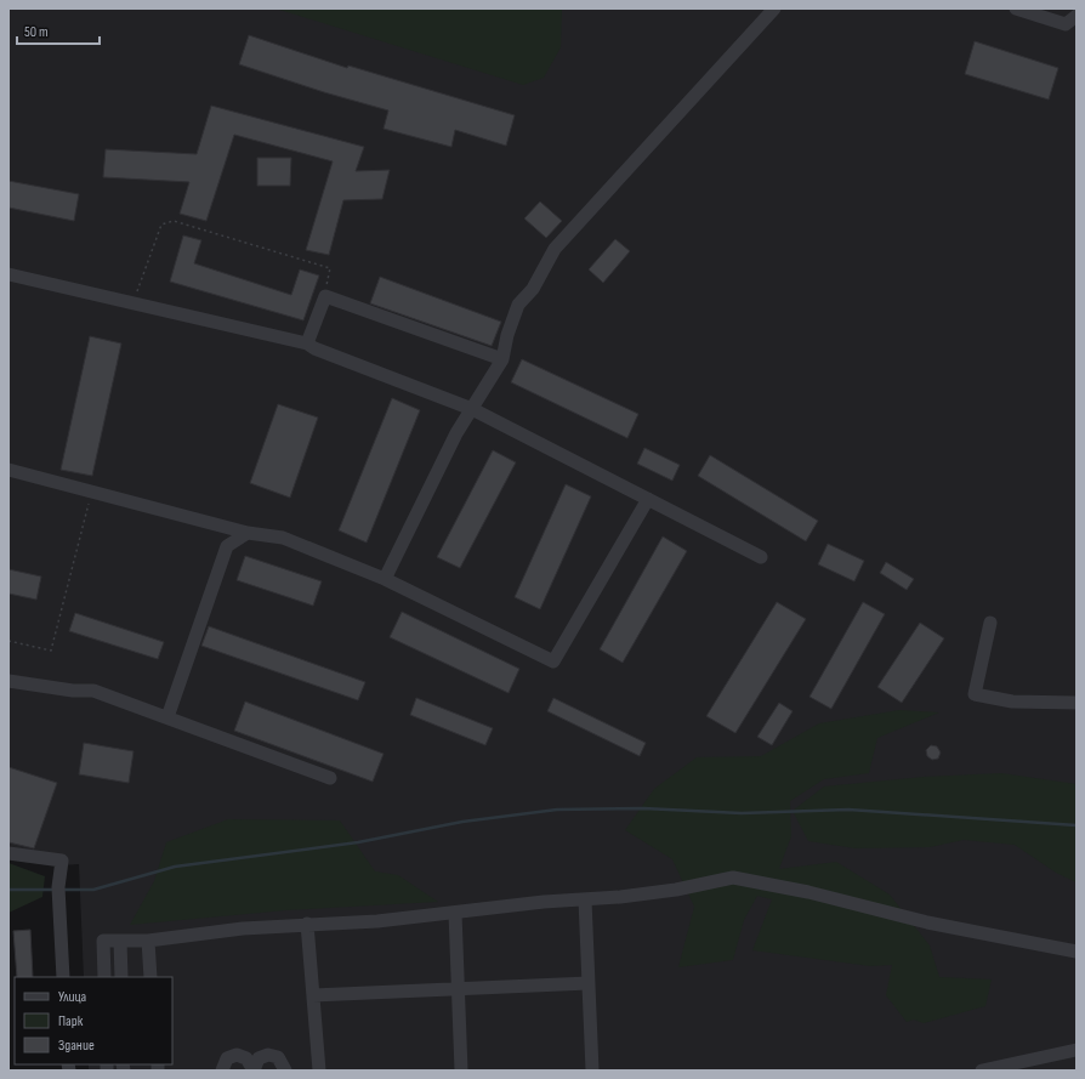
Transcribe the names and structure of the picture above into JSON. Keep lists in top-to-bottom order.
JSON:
{
  "legend": ["Улица", "Парк", "Здание"],
  "scale_bar": "50 m"
}
